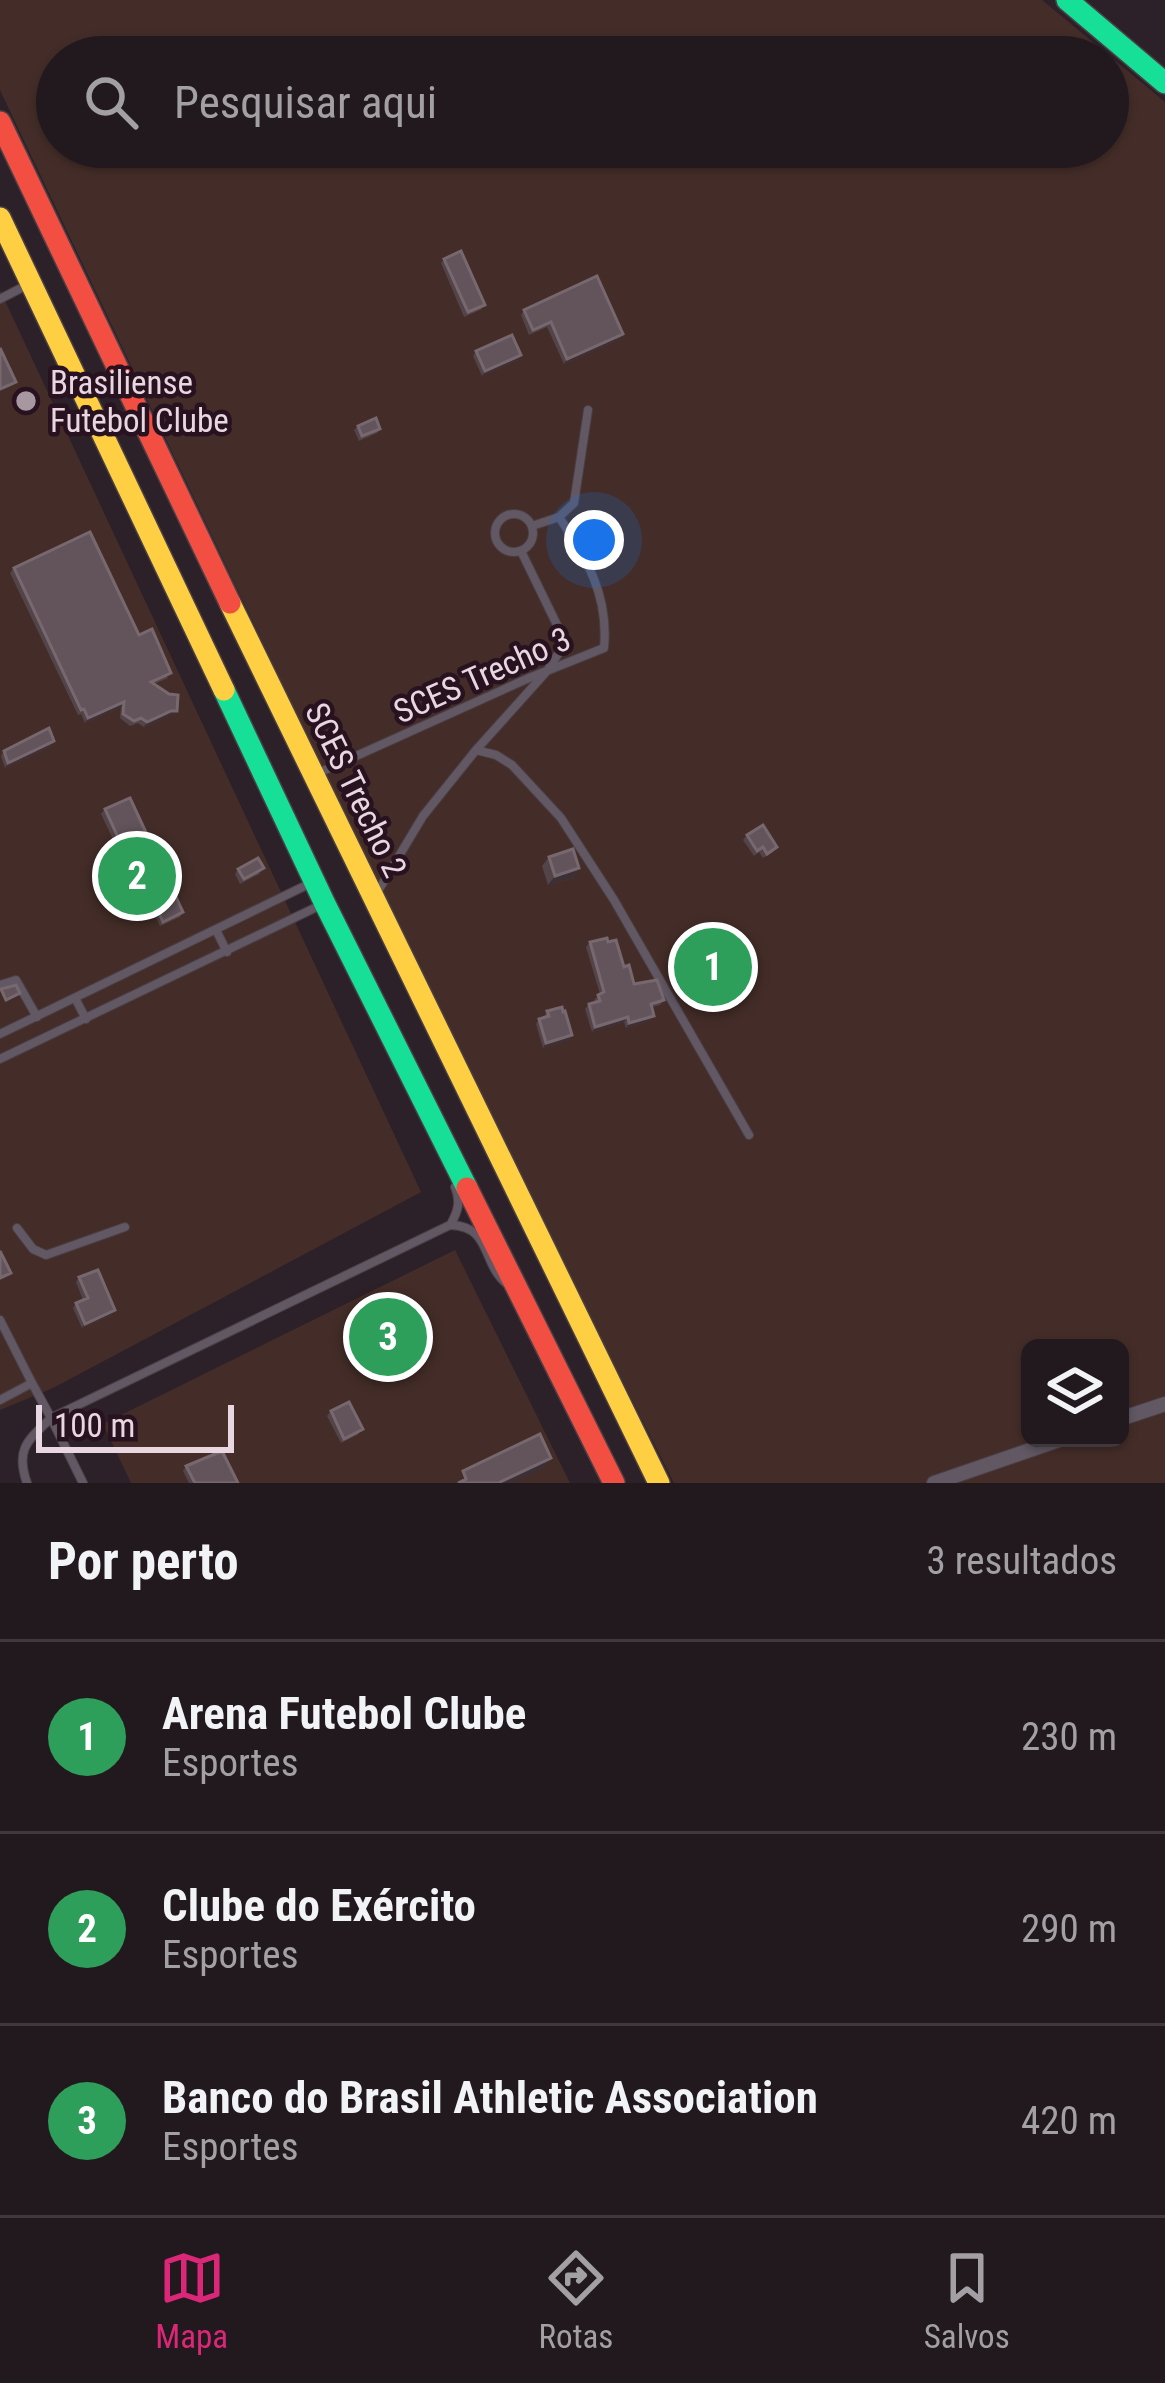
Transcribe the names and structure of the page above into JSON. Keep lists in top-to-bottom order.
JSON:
{
  "streets": {
    "main road": ["SCES Trecho 2"],
    "lane": ["SCES Trecho 3"]
  },
  "crossings": [
    ["SCES Trecho 3", "SCES Trecho 2"]
  ],
  "places": ["Brasiliense Futebol Clube"],
  "scale_bar": "100 m",
  "page": {
    "search": "Pesquisar aqui",
    "pins": ["2", "1", "3"],
    "scale": "100 m",
    "heading": ["Por perto", "3 resultados"],
    "list": [
      {
        "mark": "1",
        "name": "Arena Futebol Clube",
        "note": "Esportes",
        "value": "230 m"
      },
      {
        "mark": "2",
        "name": "Clube do Exército",
        "note": "Esportes",
        "value": "290 m"
      },
      {
        "mark": "3",
        "name": "Banco do Brasil Athletic Association",
        "note": "Esportes",
        "value": "420 m"
      }
    ],
    "nav": ["Mapa", "Rotas", "Salvos"]
  }
}
